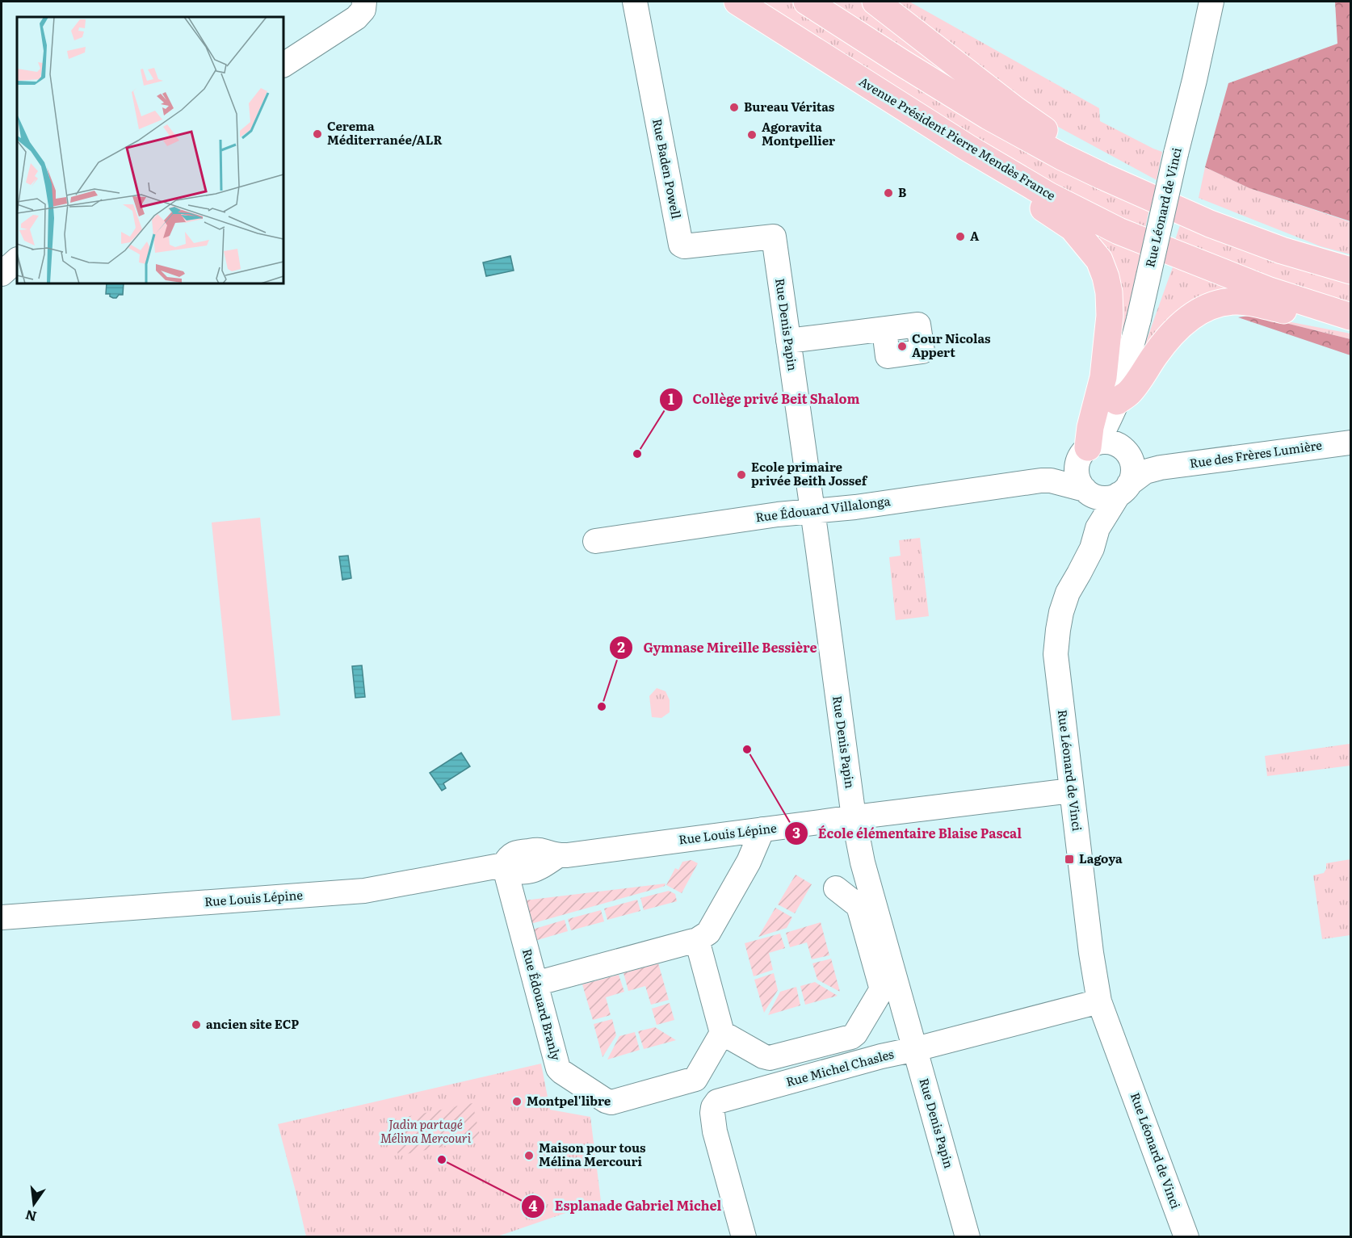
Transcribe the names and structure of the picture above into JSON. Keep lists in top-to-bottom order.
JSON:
{
  "streets": {
    "main road": ["Avenue Président Pierre Mendès France"],
    "street": [
      "Rue Baden Powell",
      "Rue Léonard de Vinci",
      "Rue Denis Papin",
      "Rue des Frères Lumière",
      "Rue Édouard Villalonga",
      "Rue Louis Lépine",
      "Rue Édouard Branly",
      "Rue Michel Chasles"
    ]
  },
  "crossings": [
    ["Rue Baden Powell", "Rue Denis Papin"],
    ["Rue Léonard de Vinci", "Rue des Frères Lumière"],
    ["Rue Léonard de Vinci", "Rue Édouard Villalonga"],
    ["Rue Léonard de Vinci", "Rue Louis Lépine"],
    ["Rue Léonard de Vinci", "Rue Michel Chasles"],
    ["Rue Denis Papin", "Rue Édouard Villalonga"],
    ["Rue Denis Papin", "Rue Louis Lépine"],
    ["Rue Denis Papin", "Rue Michel Chasles"],
    ["Rue des Frères Lumière", "Rue Édouard Villalonga"],
    ["Rue Louis Lépine", "Rue Édouard Branly"]
  ],
  "parks": ["Jadin partagé Mélina Mercouri"],
  "places": {
    "other": [
      "Bureau Véritas",
      "Cerema Méditerranée/ALR",
      "Agoravita Montpellier",
      "B",
      "A",
      "Cour Nicolas Appert",
      "Collège privé Beit Shalom",
      "Ecole primaire privée Beith Jossef",
      "Gymnase Mireille Bessière",
      "École élémentaire Blaise Pascal",
      "ancien site ECP",
      "Montpel'libre",
      "Maison pour tous Mélina Mercouri",
      "Esplanade Gabriel Michel"
    ],
    "transit": ["Lagoya"]
  },
  "north": "bottom"
}
